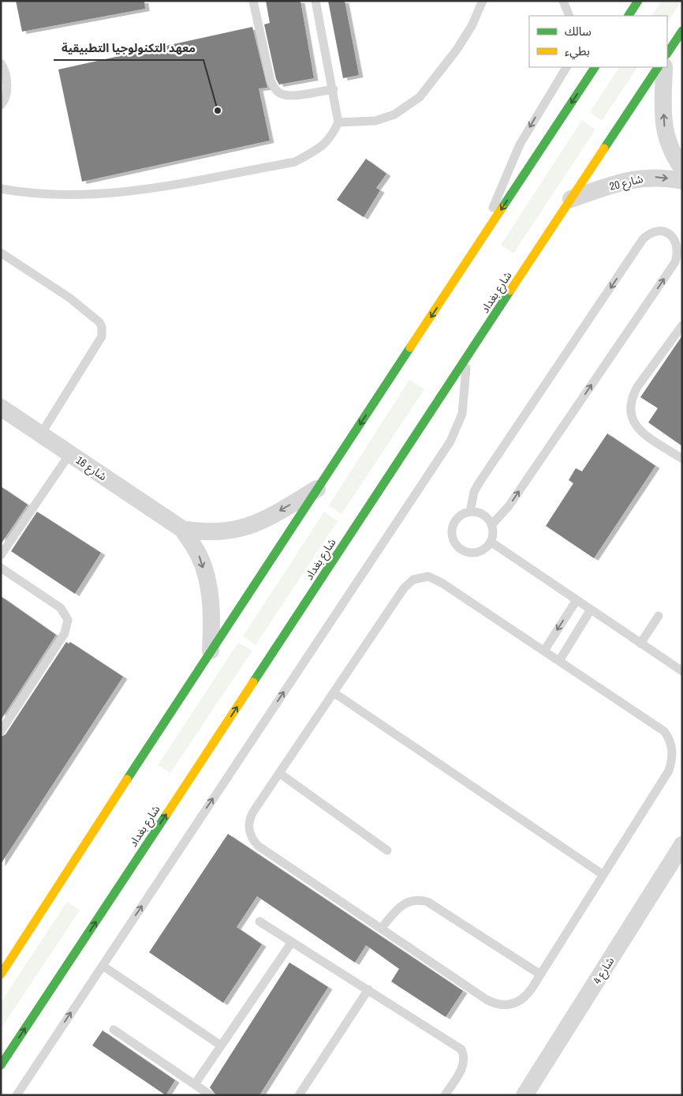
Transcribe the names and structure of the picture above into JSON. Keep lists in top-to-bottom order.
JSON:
{
  "streets": {
    "main road": ["شارع بغداد"],
    "street": ["شارع 20", "شارع 16", "شارع 4"]
  },
  "crossings": [
    ["شارع 20", "شارع بغداد"]
  ],
  "one_way": ["شارع 20"],
  "places": ["معهد التكنولوجيا التطبيقية"],
  "legend": ["سالك", "بطيء"]
}
